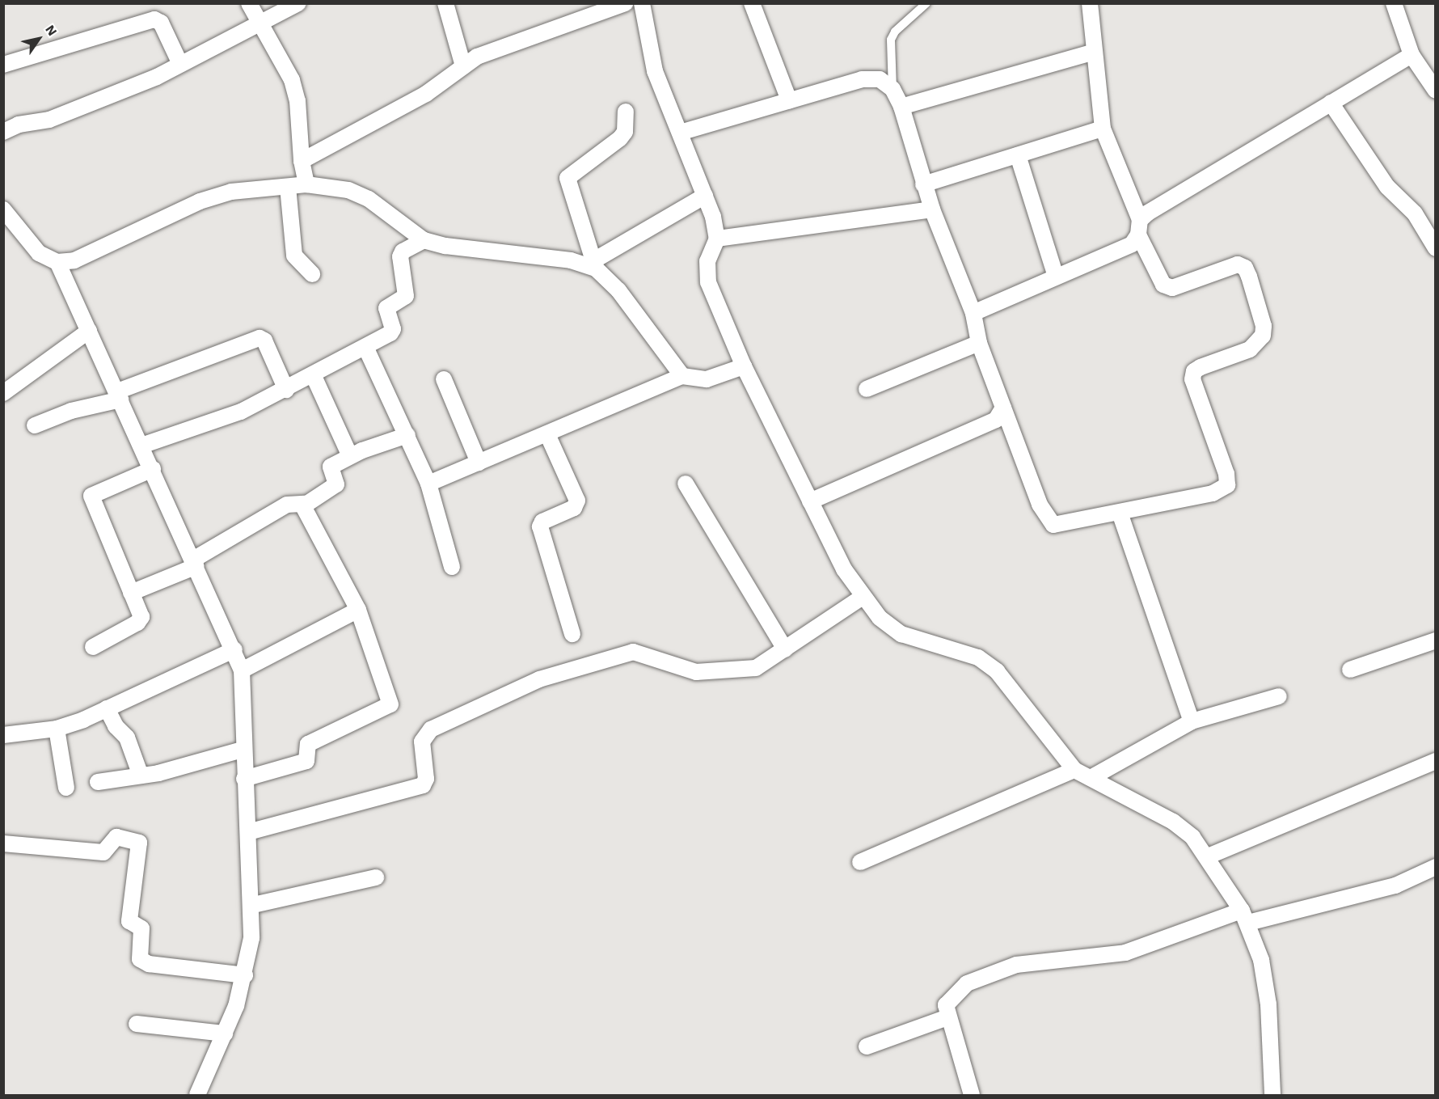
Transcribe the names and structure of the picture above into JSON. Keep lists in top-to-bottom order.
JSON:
{
  "north": "top right"
}
